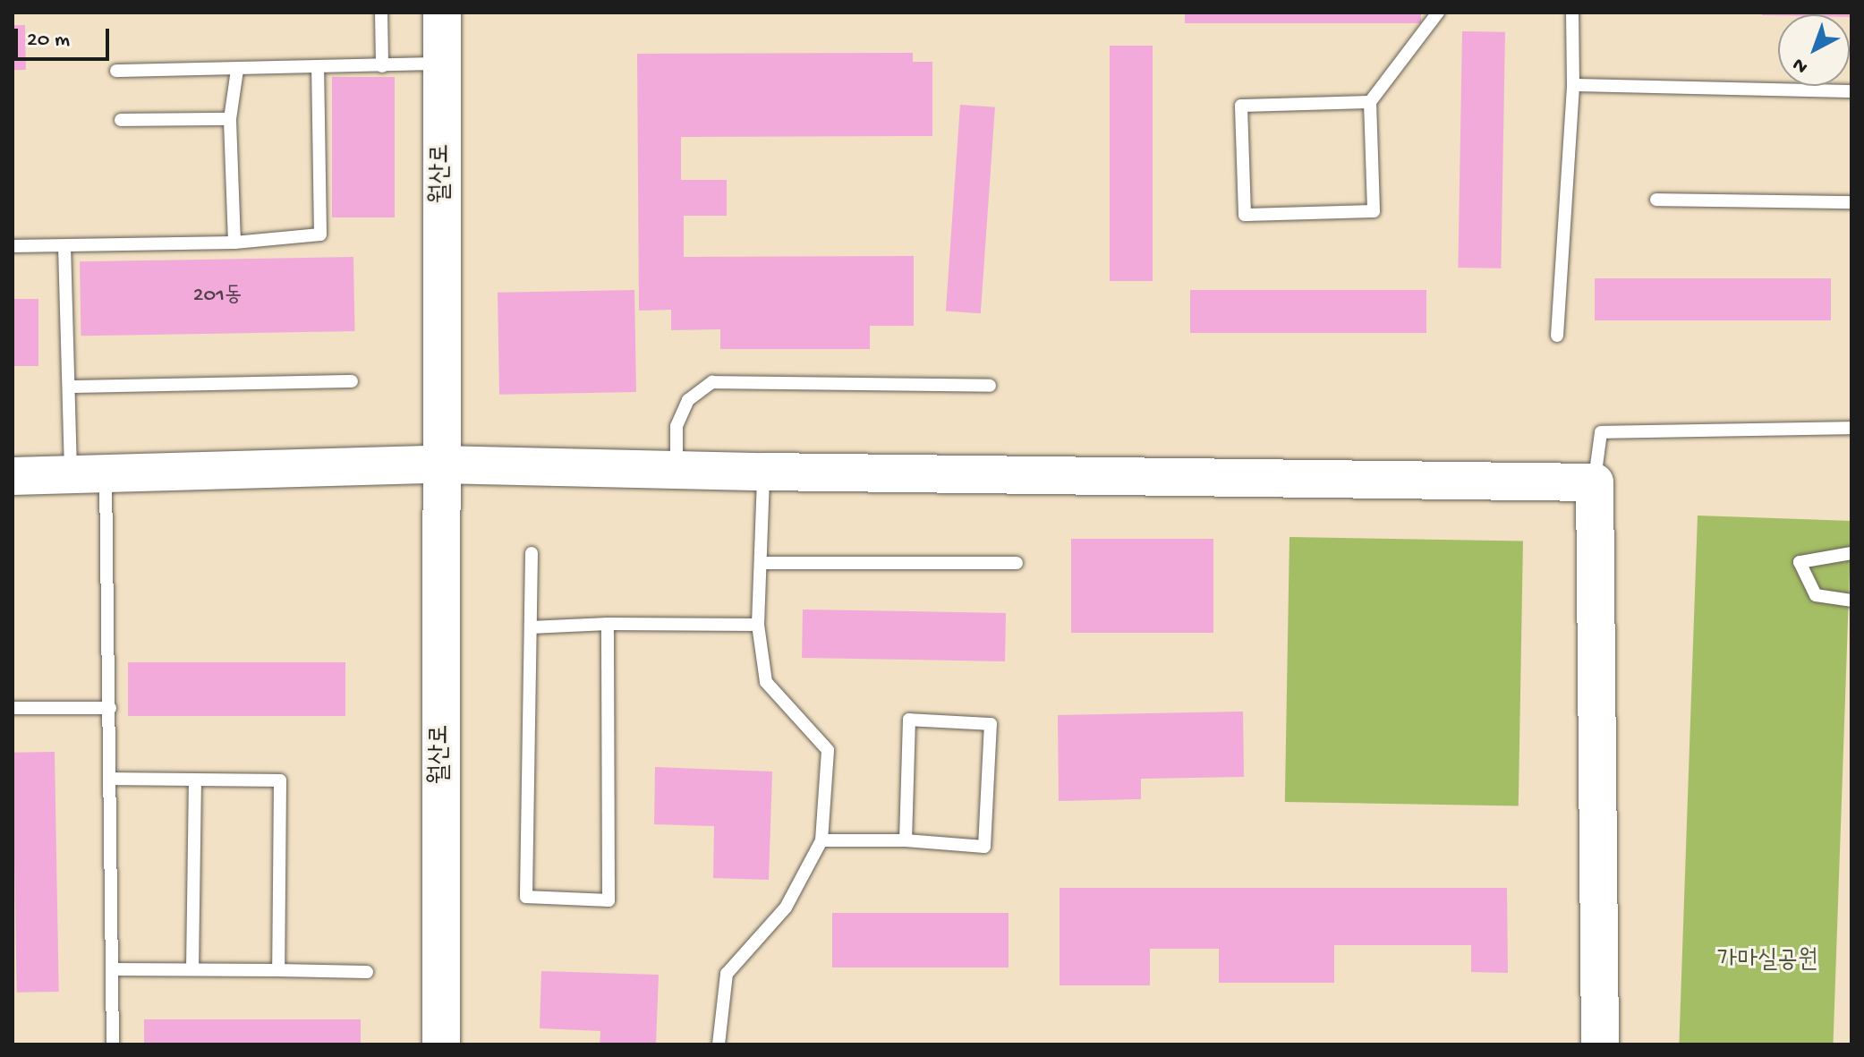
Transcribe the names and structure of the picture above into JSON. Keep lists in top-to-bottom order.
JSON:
{
  "streets": {
    "street": ["월산로"]
  },
  "parks": ["가마실공원"],
  "house_numbers": ["201동"],
  "scale_bar": "20 m",
  "north": "bottom left"
}
